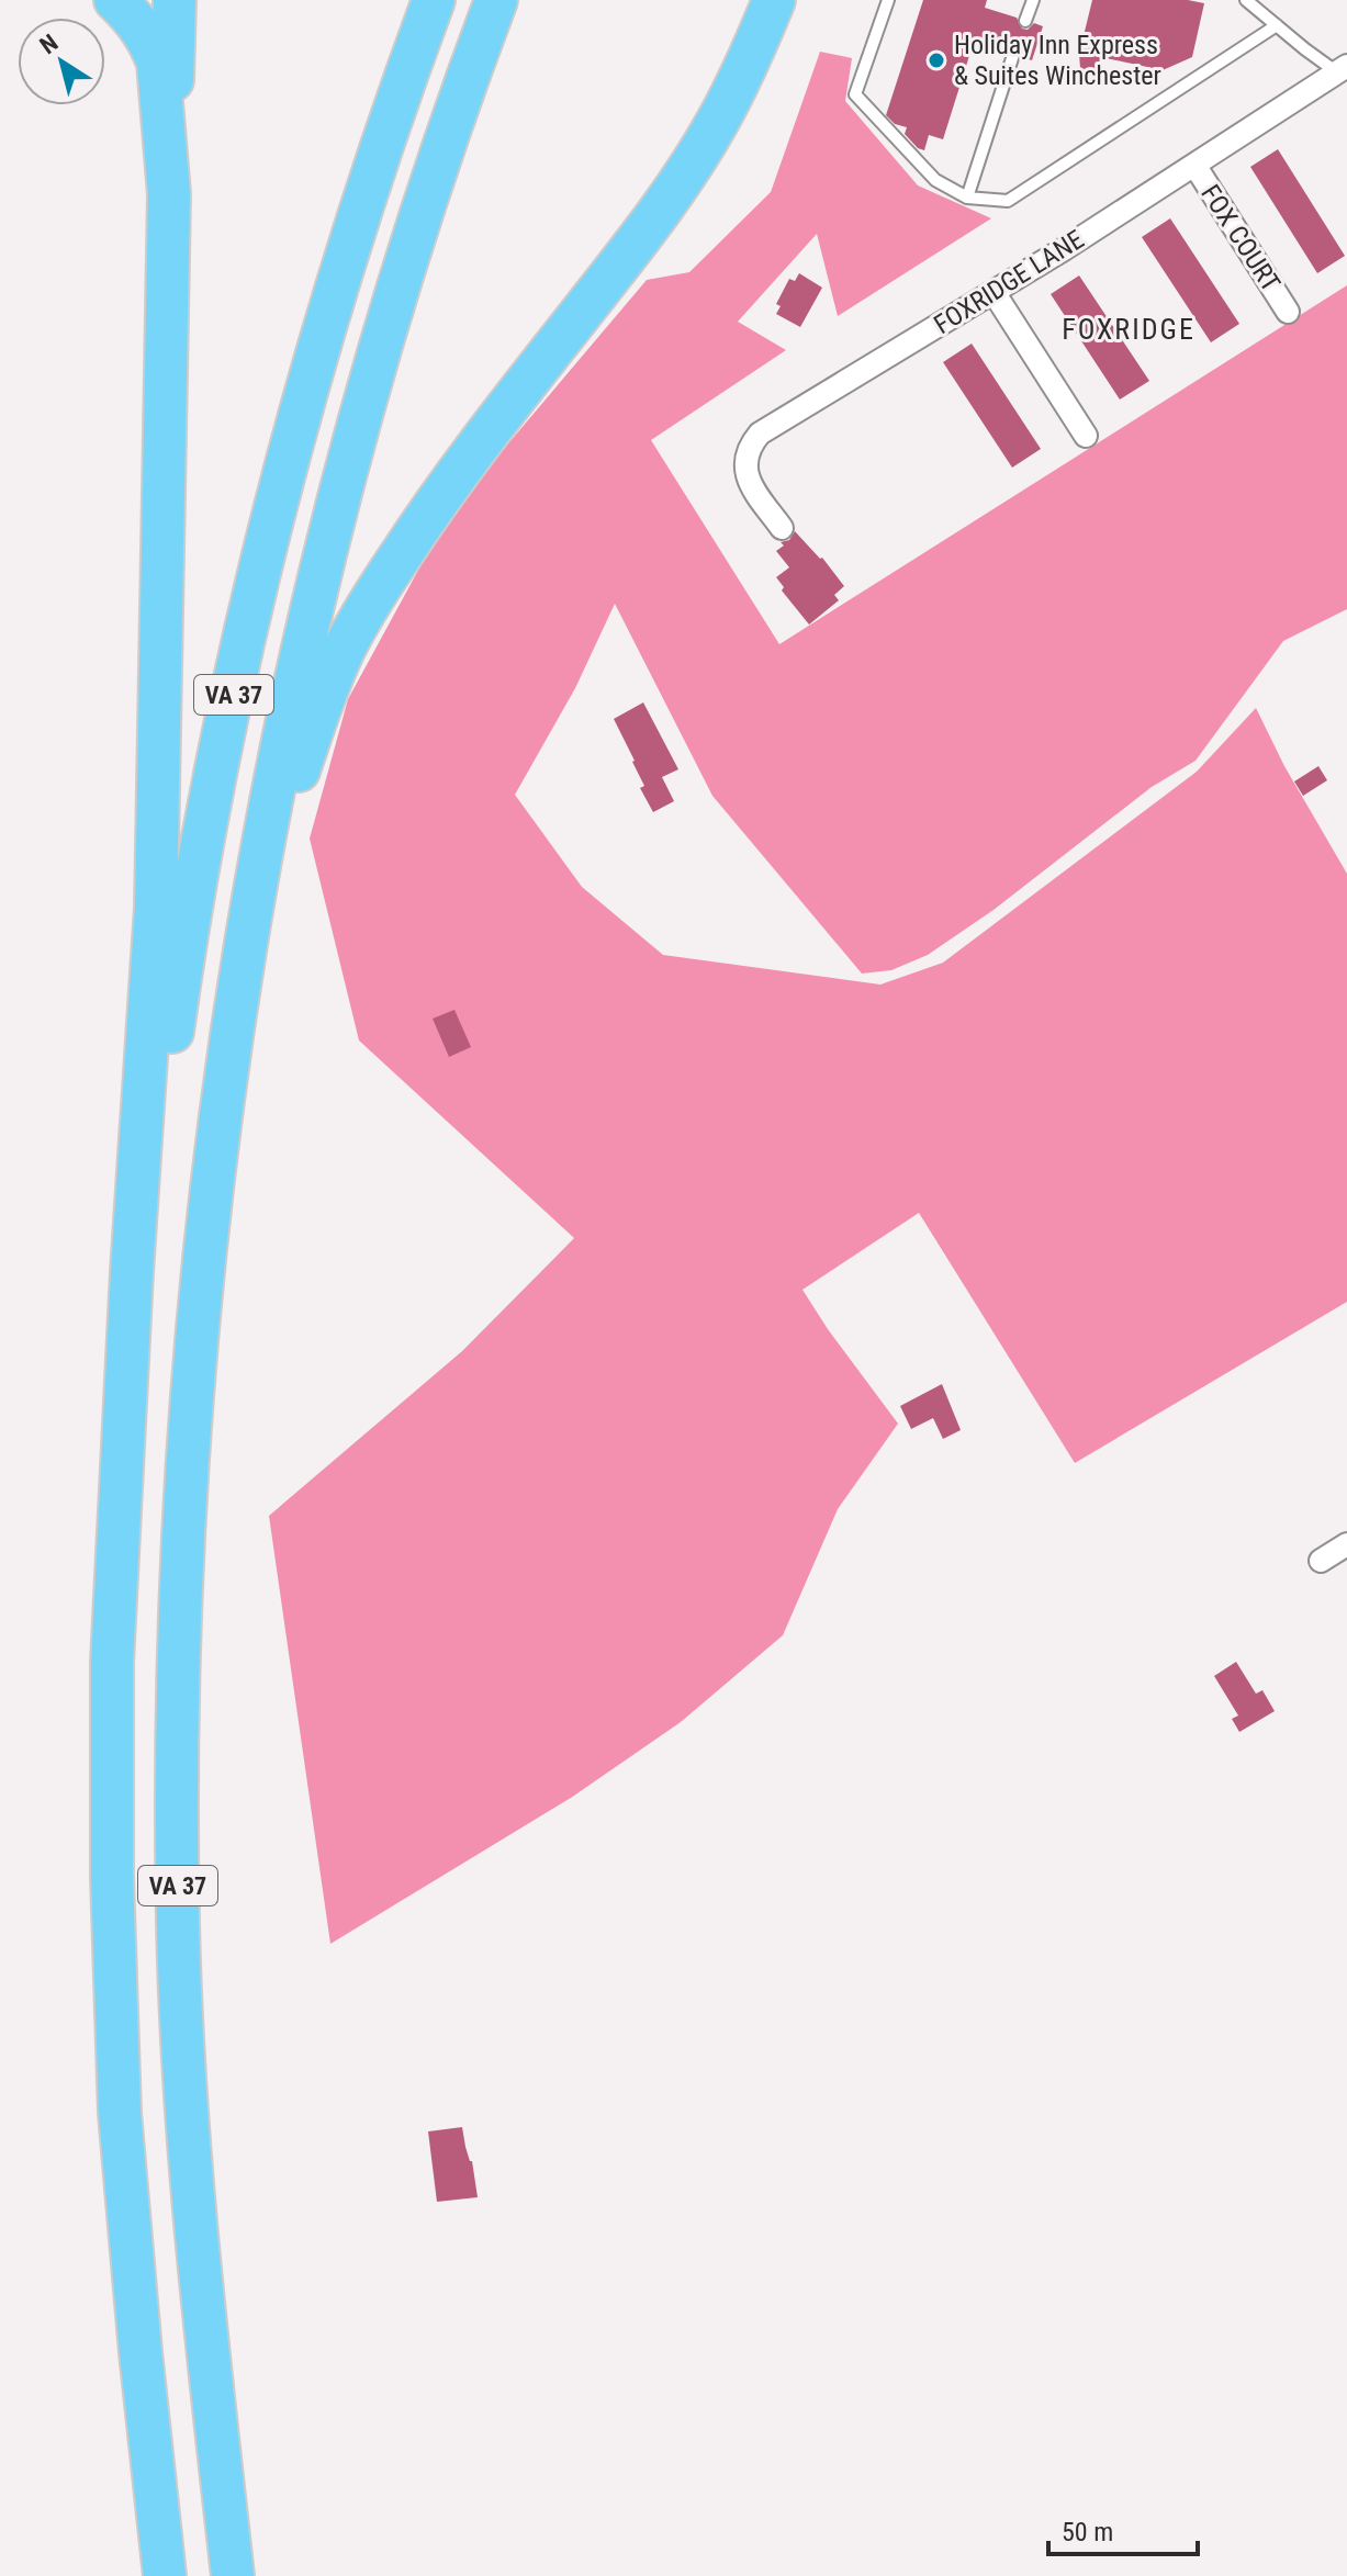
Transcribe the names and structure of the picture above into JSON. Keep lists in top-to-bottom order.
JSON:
{
  "streets": {
    "highway": ["VA 37"],
    "street": ["FOX COURT", "FOXRIDGE LANE"]
  },
  "crossings": [
    ["FOX COURT", "FOXRIDGE LANE"]
  ],
  "districts": ["FOXRIDGE"],
  "places": ["Holiday Inn Express & Suites Winchester"],
  "scale_bar": "50 m",
  "north": "top left"
}
